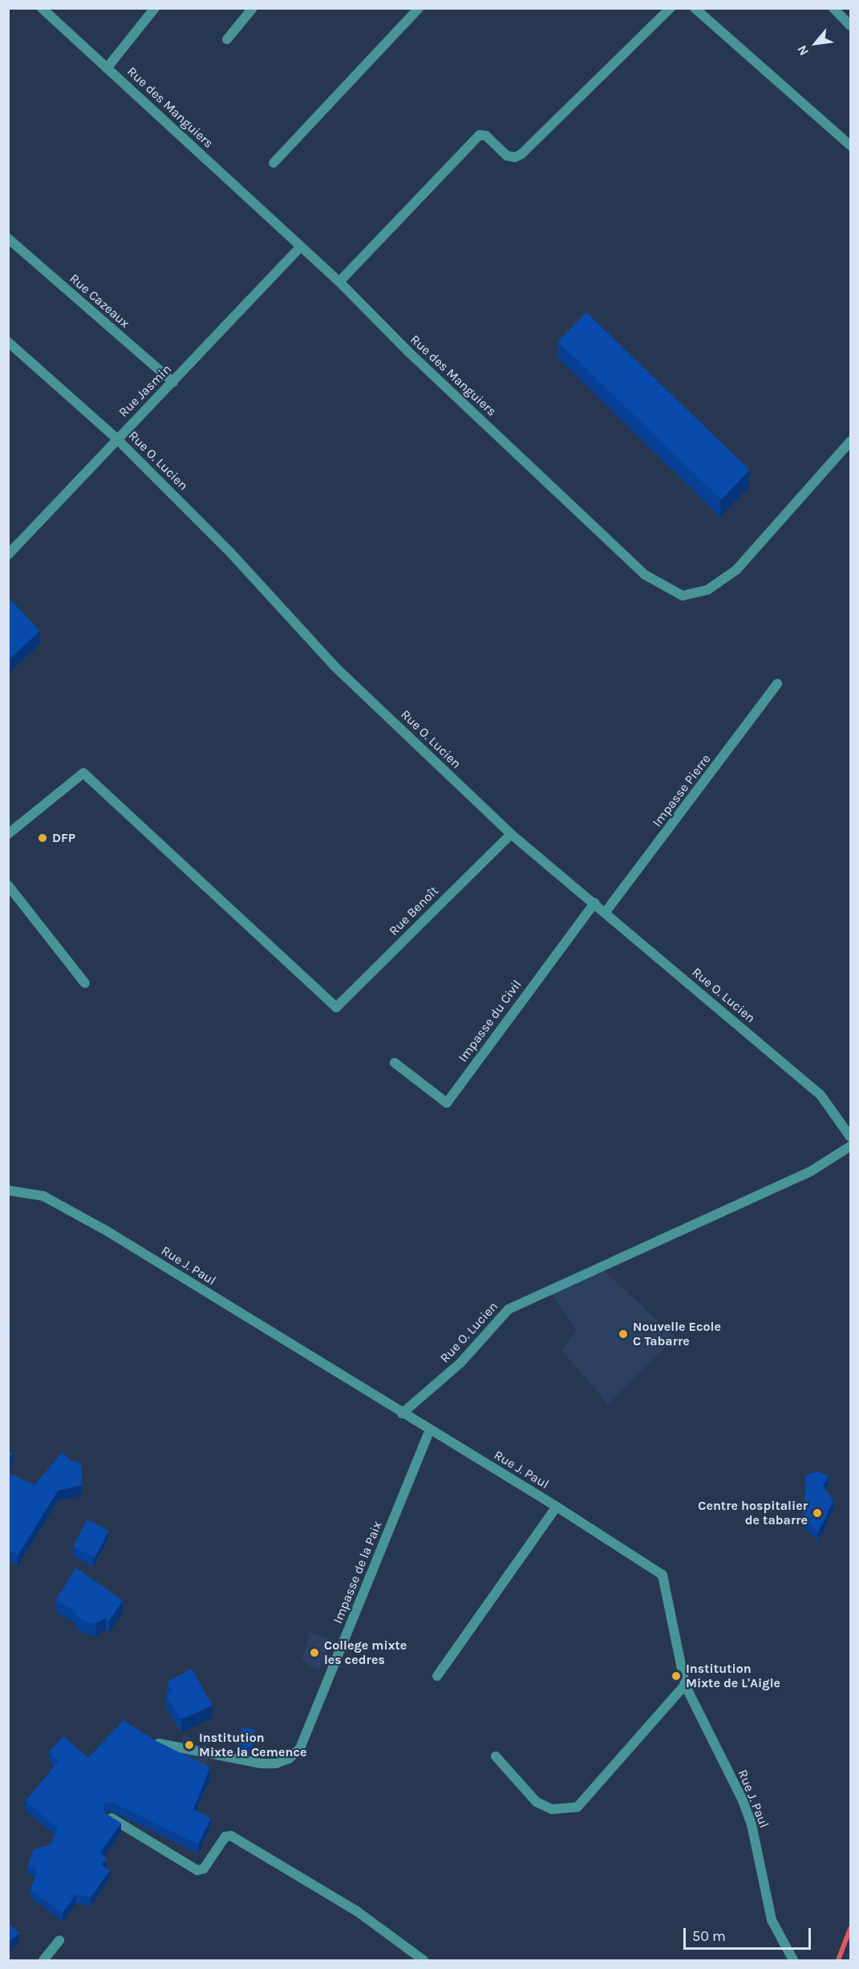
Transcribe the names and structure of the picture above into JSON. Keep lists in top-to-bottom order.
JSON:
{
  "streets": {
    "street": [
      "Rue des Manguiers",
      "Rue Cazeaux",
      "Rue Jasmin",
      "Rue O. Lucien",
      "Impasse Pierre",
      "Rue Benoît",
      "Impasse du Civil",
      "Rue J. Paul",
      "Impasse de la Paix"
    ]
  },
  "crossings": [
    ["Rue des Manguiers", "Rue Jasmin"],
    ["Rue Cazeaux", "Rue Jasmin"],
    ["Rue Jasmin", "Rue O. Lucien"],
    ["Rue O. Lucien", "Impasse Pierre"],
    ["Rue O. Lucien", "Rue Benoît"],
    ["Rue O. Lucien", "Impasse du Civil"],
    ["Rue O. Lucien", "Rue J. Paul"],
    ["Rue J. Paul", "Impasse de la Paix"]
  ],
  "places": [
    "DFP",
    "Nouvelle Ecole C Tabarre",
    "Centre hospitalier de tabarre",
    "College mixte les cedres",
    "Institution Mixte de L'Aigle",
    "Institution Mixte la Cemence"
  ],
  "scale_bar": "50 m",
  "north": "bottom left"
}
